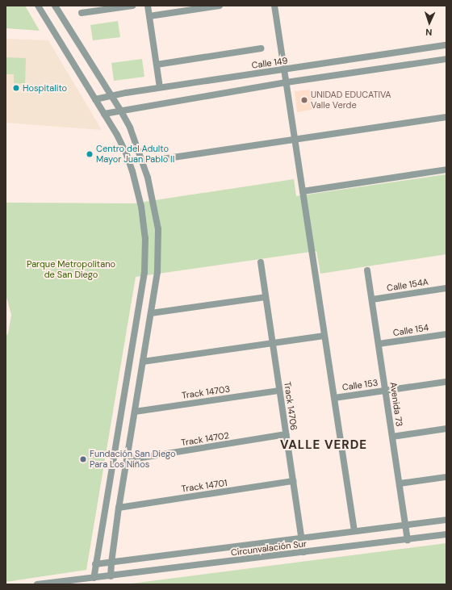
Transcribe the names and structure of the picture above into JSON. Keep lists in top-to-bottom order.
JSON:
{
  "streets": {
    "street": [
      "Calle 149",
      "Calle 154A",
      "Calle 154",
      "Calle 153",
      "Track 14703",
      "Avenida 73",
      "Track 14706",
      "Track 14702",
      "Track 14701",
      "Circunvalación Sur"
    ]
  },
  "crossings": [
    ["Calle 154A", "Avenida 73"],
    ["Calle 154", "Avenida 73"],
    ["Calle 153", "Avenida 73"],
    ["Track 14703", "Track 14706"],
    ["Avenida 73", "Circunvalación Sur"],
    ["Track 14706", "Track 14702"],
    ["Track 14706", "Track 14701"],
    ["Track 14706", "Circunvalación Sur"]
  ],
  "districts": ["VALLE VERDE"],
  "parks": ["Parque Metropolitano de San Diego"],
  "places": [
    "Hospitalito",
    "UNIDAD EDUCATIVA Valle Verde",
    "Centro del Adulto Mayor Juan Pablo II",
    "Fundación San Diego Para Los Niños"
  ],
  "north": "bottom"
}
